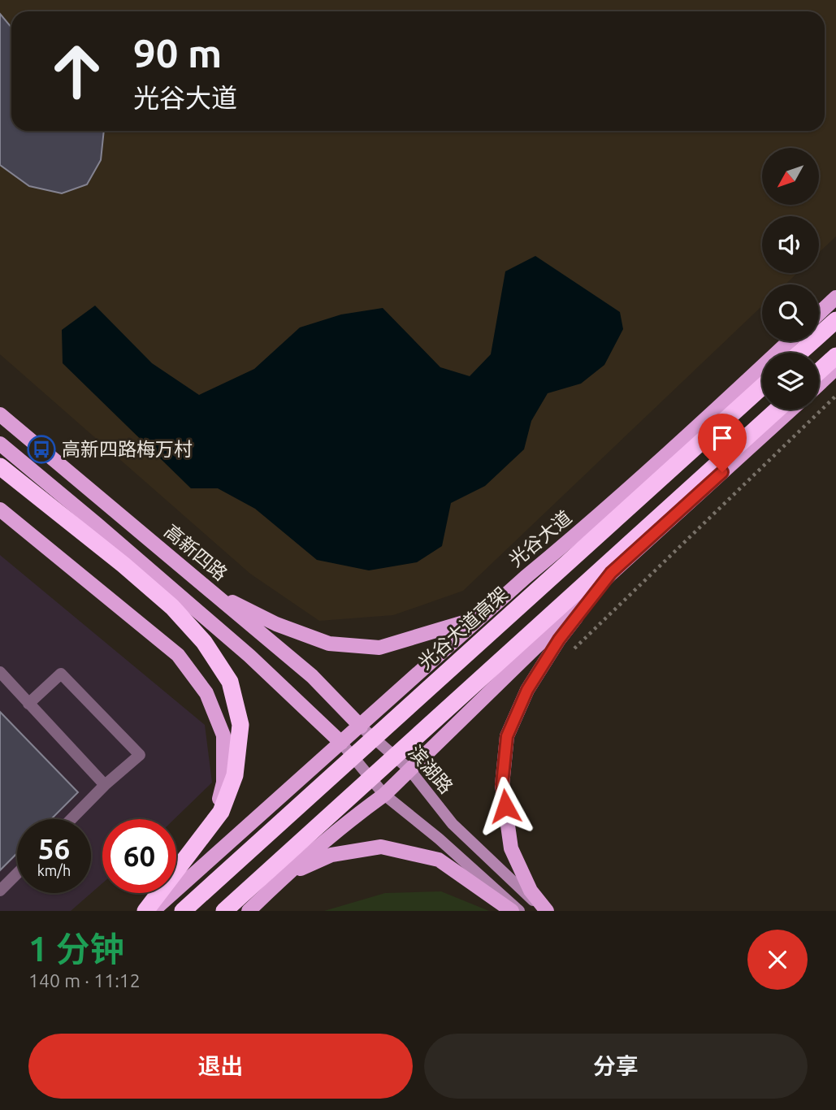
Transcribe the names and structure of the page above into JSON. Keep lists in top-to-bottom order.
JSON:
{
  "streets": {
    "highway": ["光谷大道高架"],
    "main road": ["光谷大道", "高新四路", "滨湖路"]
  },
  "crossings": [
    ["光谷大道", "高新四路"],
    ["光谷大道", "滨湖路"],
    ["高新四路", "滨湖路"]
  ],
  "places": {
    "bus stop": ["高新四路梅万村"]
  },
  "north": "bottom left",
  "page": {
    "turn": ["90 m", "光谷大道"],
    "speed": "56 km/h",
    "limit": "60",
    "heading": ["1 分钟", "140 m · 11:12"],
    "buttons": ["退出", "分享"]
  }
}
